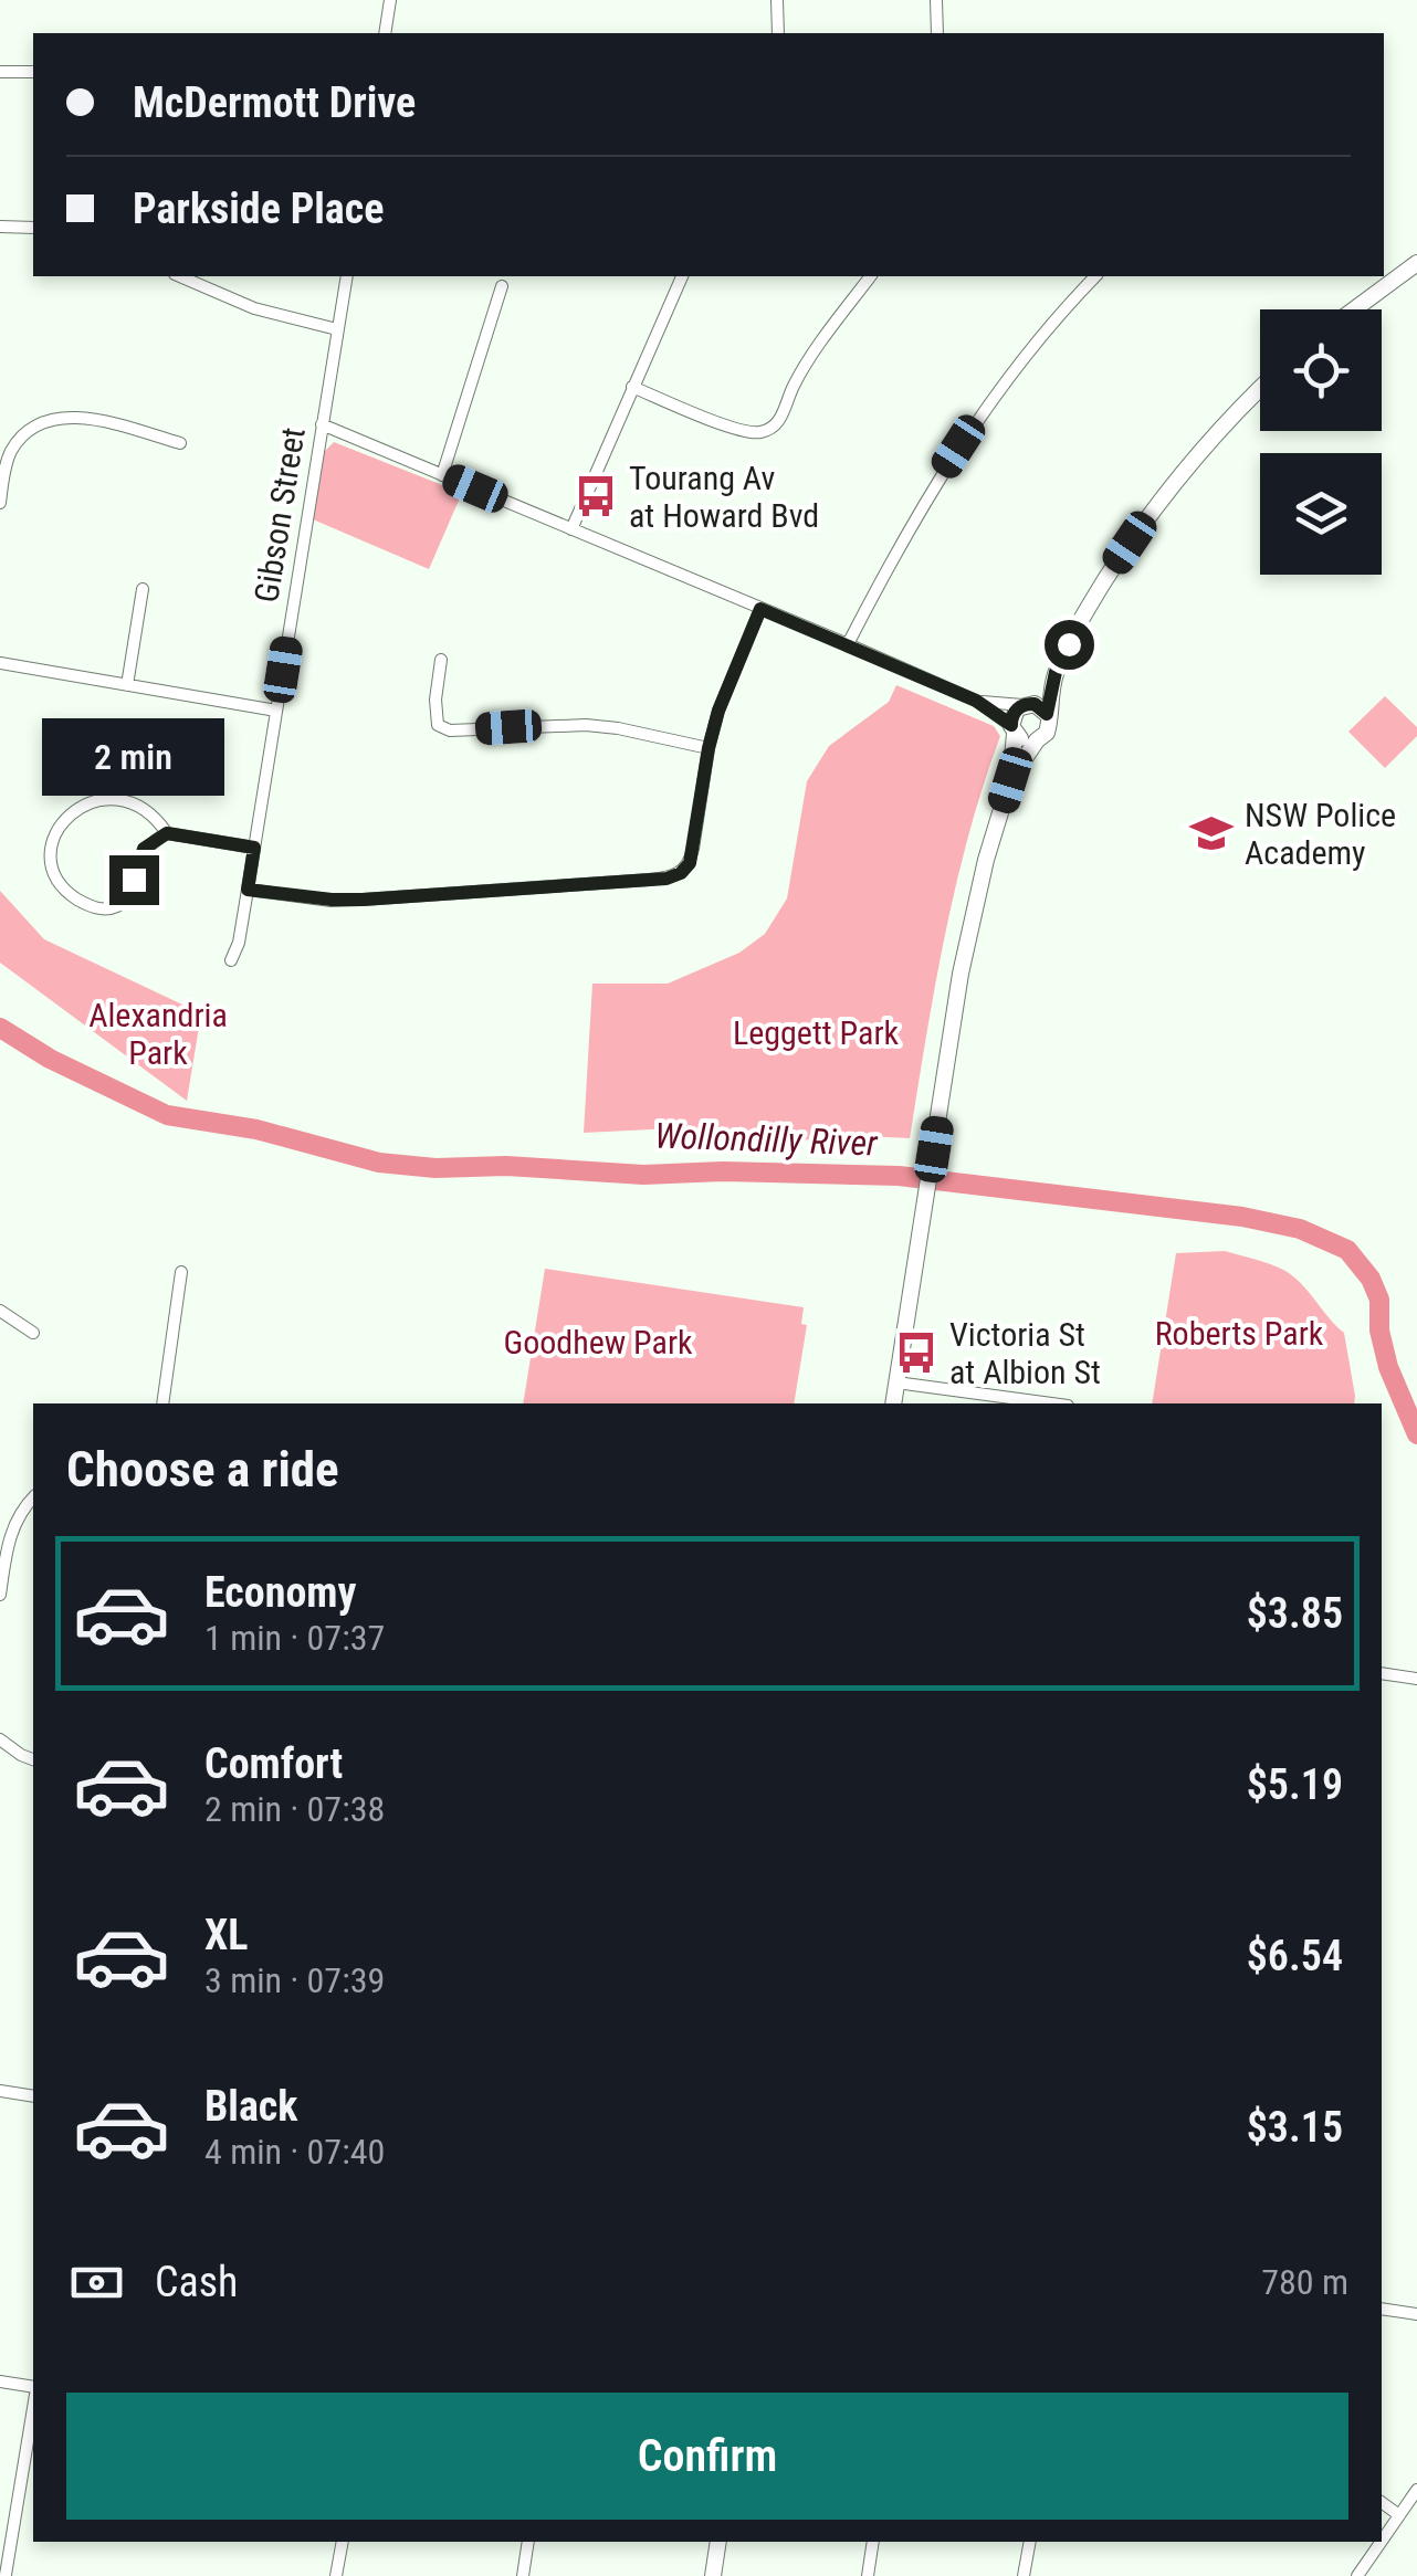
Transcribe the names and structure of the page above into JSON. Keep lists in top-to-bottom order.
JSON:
{
  "streets": {
    "street": ["Gibson Street"]
  },
  "water": ["Wollondilly River"],
  "parks": [
    "Alexandria Park",
    "Leggett Park",
    "Roberts Park",
    "Goodhew Park"
  ],
  "places": {
    "bus stop": ["Tourang Av at Howard Bvd", "Victoria St at Albion St"],
    "school or university": ["NSW Police Academy"]
  },
  "page": {
    "banner": ["McDermott Drive", "Parkside Place"],
    "bubble": "2 min",
    "heading": "Choose a ride",
    "list": [
      {
        "name": "Economy",
        "note": "1 min · 07:37",
        "value": "$3.85"
      },
      {
        "name": "Comfort",
        "note": "2 min · 07:38",
        "value": "$5.19"
      },
      {
        "name": "XL",
        "note": "3 min · 07:39",
        "value": "$6.54"
      },
      {
        "name": "Black",
        "note": "4 min · 07:40",
        "value": "$3.15"
      }
    ],
    "pay": ["Cash", "780 m"],
    "buttons": "Confirm"
  }
}
